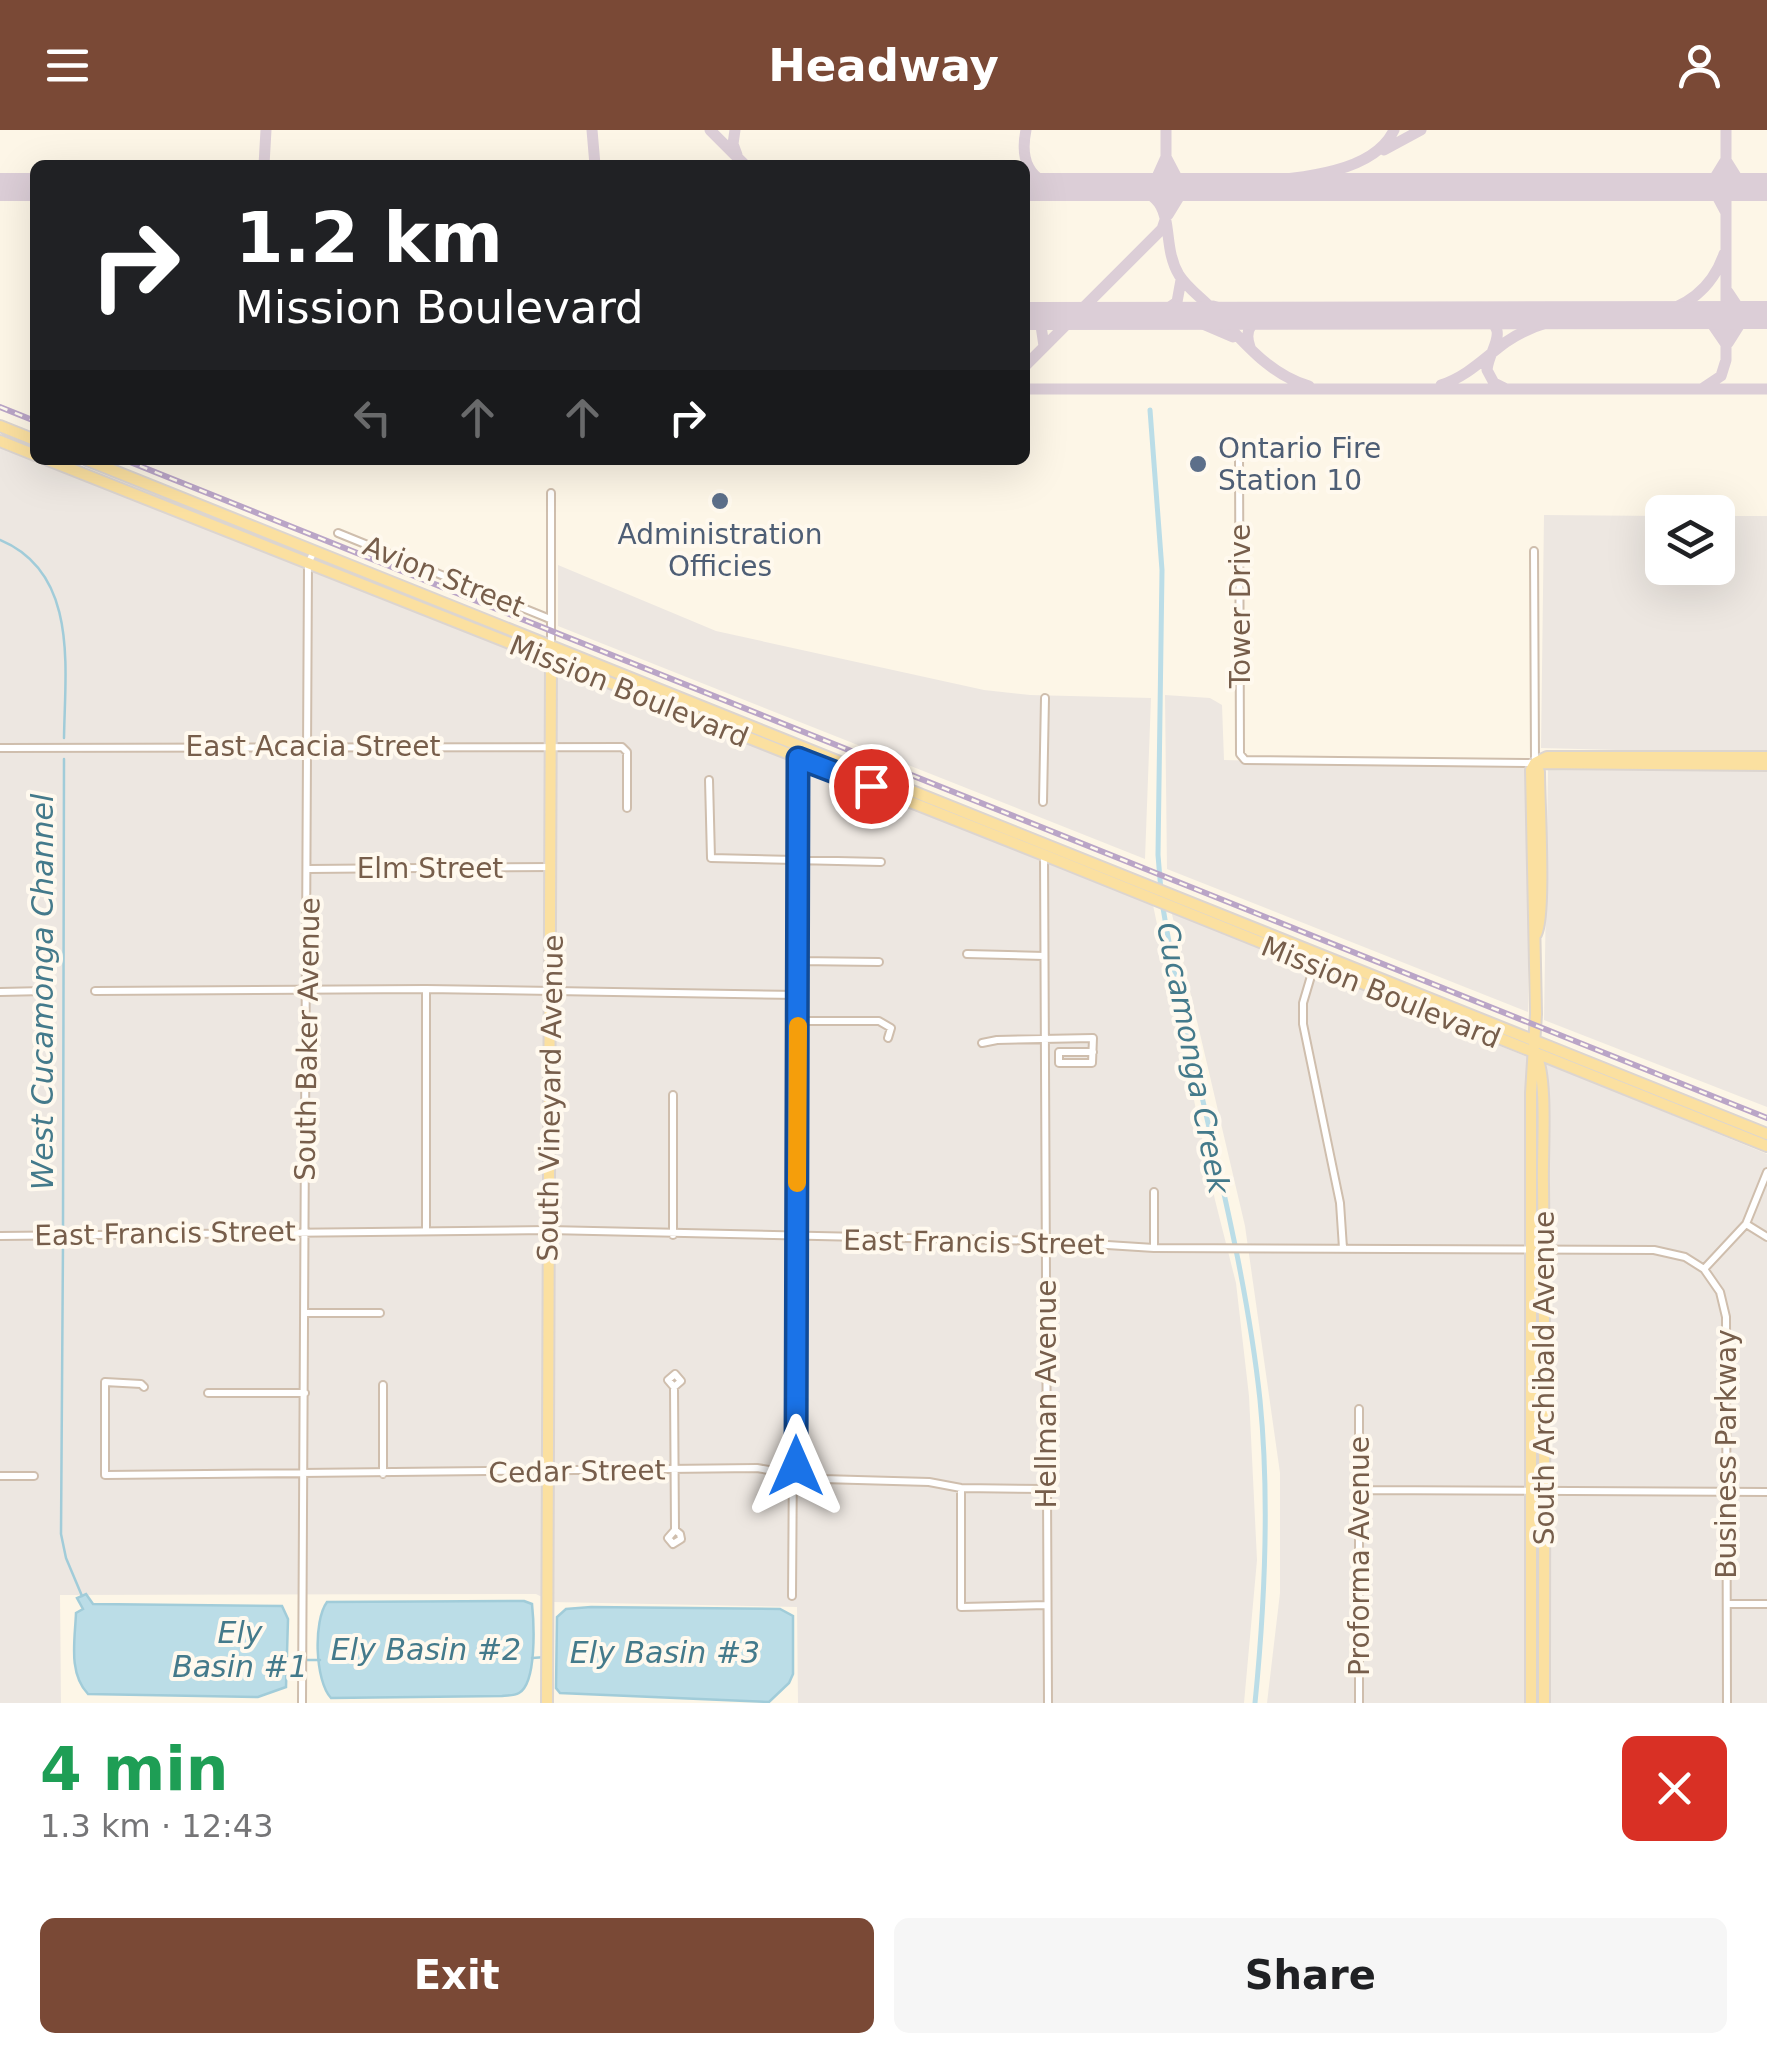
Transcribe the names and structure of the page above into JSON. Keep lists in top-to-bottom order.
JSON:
{
  "streets": {
    "main road": ["Mission Boulevard", "South Vineyard Avenue", "South Archibald Avenue"],
    "street": [
      "Avion Street",
      "Tower Drive",
      "East Acacia Street",
      "Elm Street",
      "South Baker Avenue",
      "East Francis Street",
      "Hellman Avenue",
      "Business Parkway",
      "Cedar Street",
      "Proforma Avenue"
    ]
  },
  "crossings": [
    ["Avion Street", "South Vineyard Avenue"],
    ["Mission Boulevard", "South Baker Avenue"],
    ["Mission Boulevard", "South Vineyard Avenue"],
    ["Mission Boulevard", "South Archibald Avenue"],
    ["Mission Boulevard", "Hellman Avenue"],
    ["East Acacia Street", "South Baker Avenue"],
    ["East Acacia Street", "South Vineyard Avenue"],
    ["Elm Street", "South Baker Avenue"],
    ["Elm Street", "South Vineyard Avenue"],
    ["South Baker Avenue", "East Francis Street"],
    ["South Baker Avenue", "Cedar Street"],
    ["South Vineyard Avenue", "East Francis Street"],
    ["South Vineyard Avenue", "Cedar Street"],
    ["East Francis Street", "South Archibald Avenue"],
    ["East Francis Street", "Hellman Avenue"],
    ["East Francis Street", "Business Parkway"],
    ["Hellman Avenue", "Cedar Street"]
  ],
  "water": [
    "West Cucamonga Channel",
    "Cucamonga Creek",
    "Ely Basin #1",
    "Ely Basin #2",
    "Ely Basin #3"
  ],
  "places": ["Ontario Fire Station 10", "Administration Officies"],
  "page": {
    "header": "Headway",
    "turn": ["1.2 km", "Mission Boulevard"],
    "heading": ["4 min", "1.3 km · 12:43"],
    "buttons": ["Exit", "Share"]
  }
}
